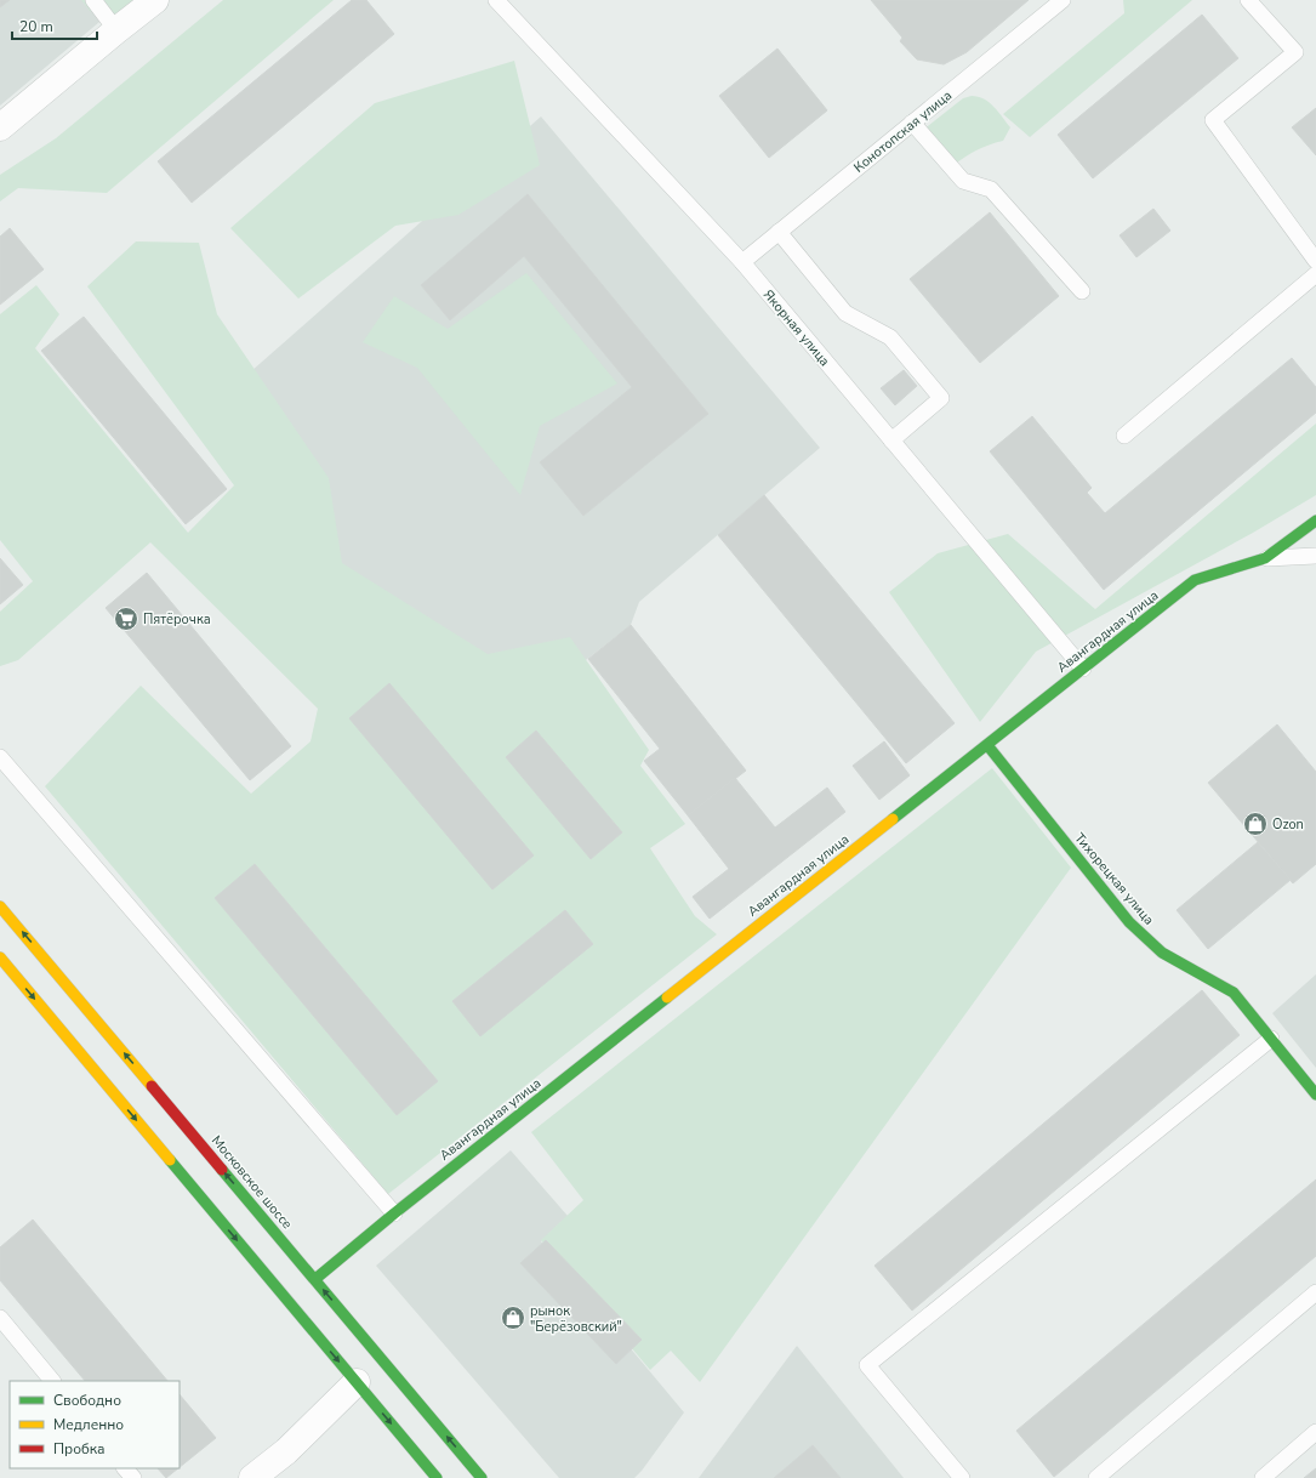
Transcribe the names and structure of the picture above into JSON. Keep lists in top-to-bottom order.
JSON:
{
  "streets": {
    "street": ["Авангардная улица", "Тихорецкая улица", "Московское шоссе"],
    "lane": ["Конотопская улица", "Якорная улица"]
  },
  "crossings": [
    ["Конотопская улица", "Якорная улица"],
    ["Якорная улица", "Авангардная улица"],
    ["Авангардная улица", "Тихорецкая улица"],
    ["Авангардная улица", "Московское шоссе"]
  ],
  "places": {
    "supermarket": ["Пятёрочка"],
    "shop": ["Ozon", "рынок \"Берёзовский\""]
  },
  "legend": ["Свободно", "Медленно", "Пробка"],
  "scale_bar": "20 m"
}
